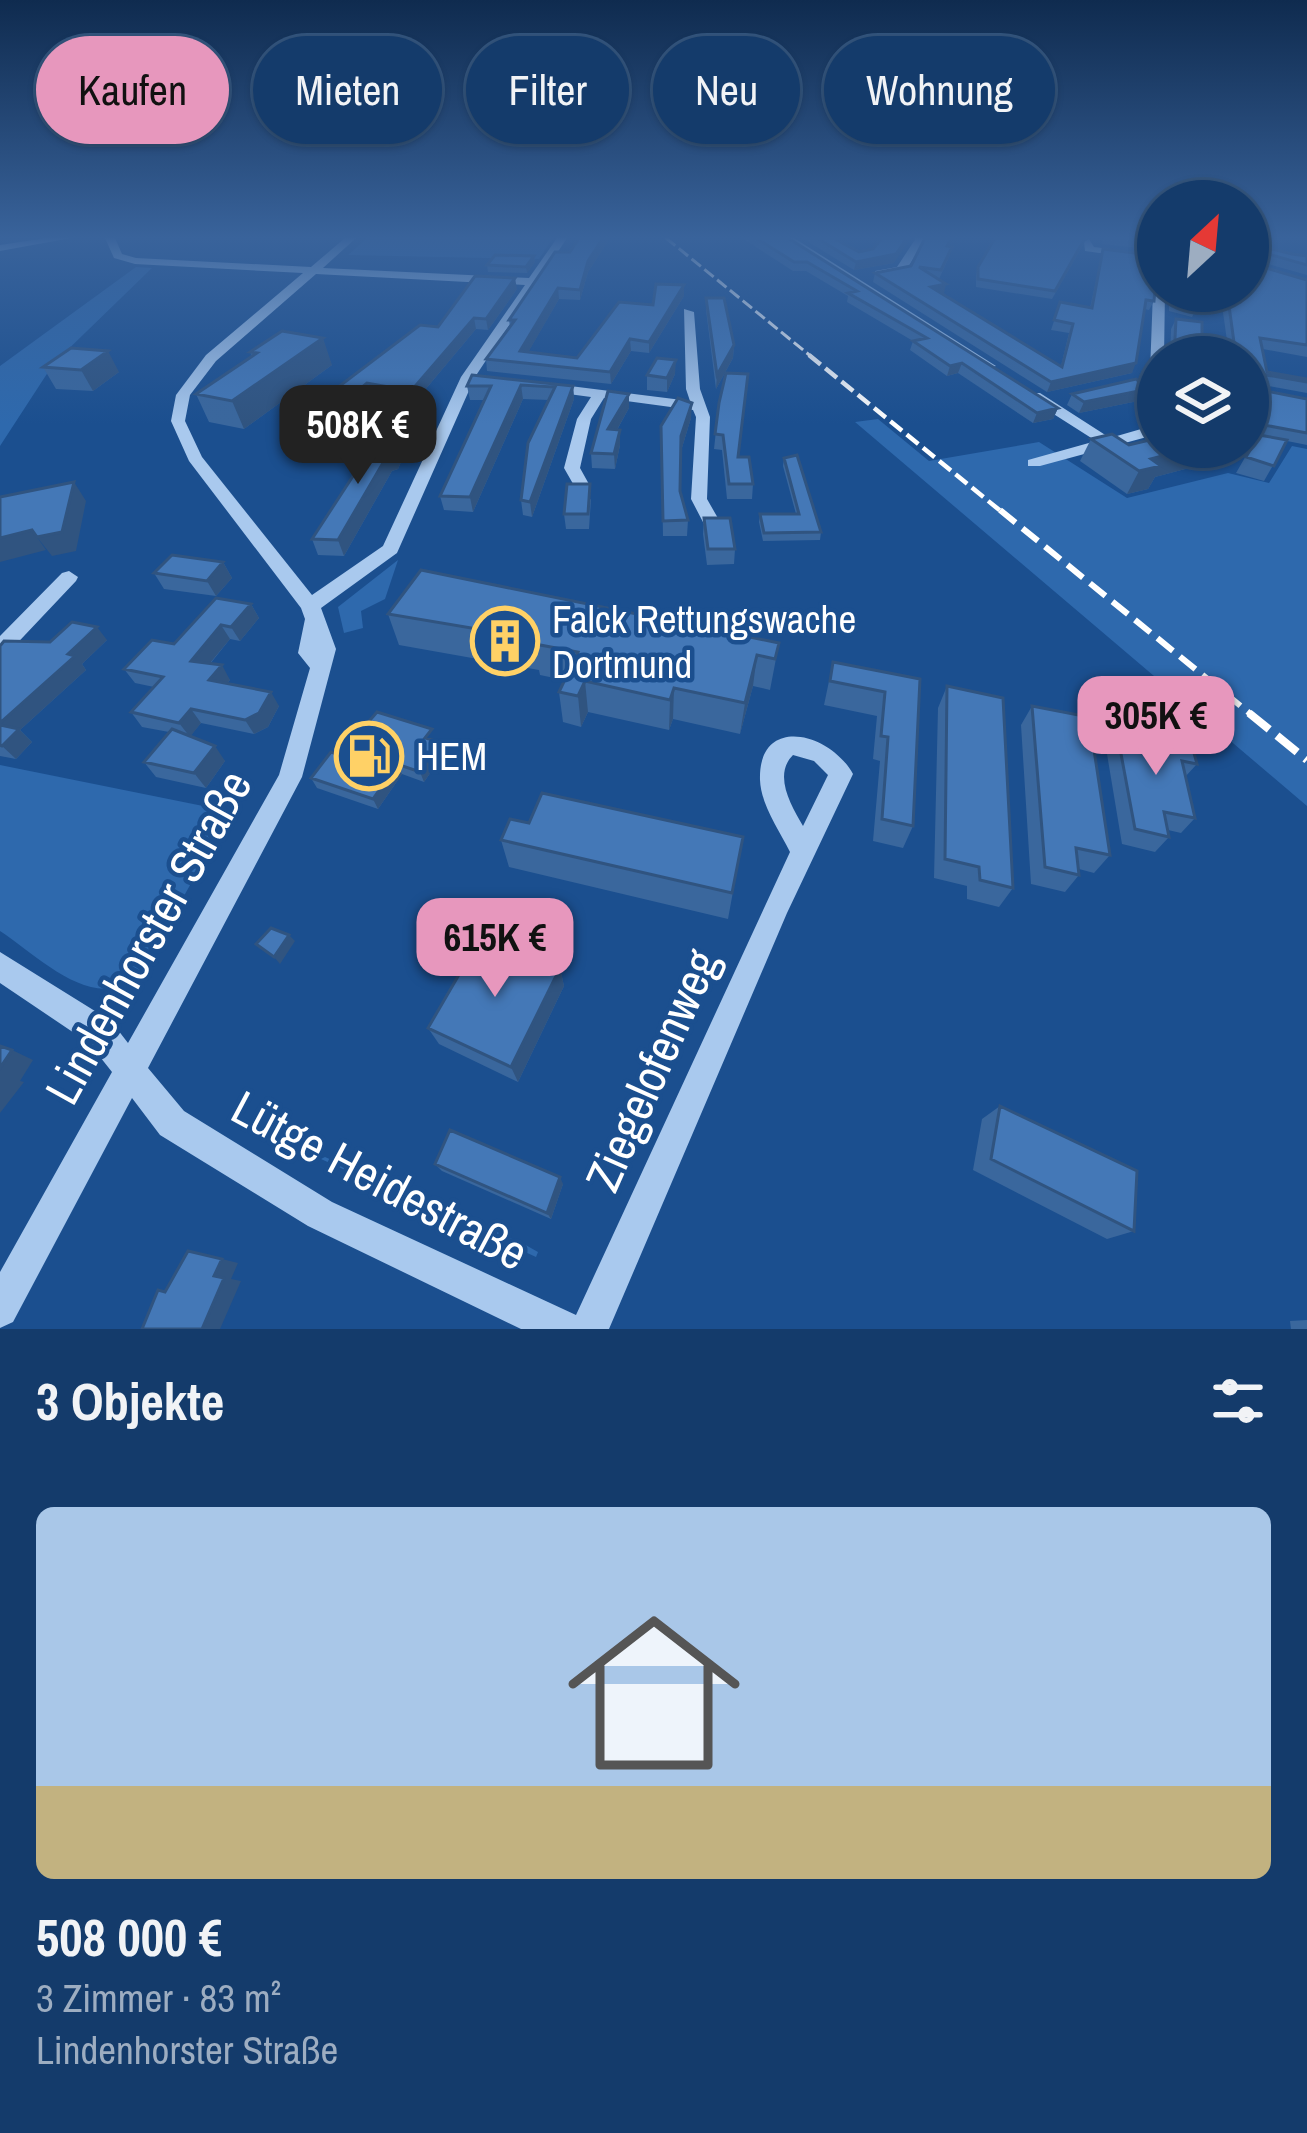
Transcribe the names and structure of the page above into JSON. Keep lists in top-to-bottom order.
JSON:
{
  "streets": {
    "street": ["Lindenhorster Straße", "Ziegelofenweg", "Lütge Heidestraße"]
  },
  "crossings": [
    ["Lindenhorster Straße", "Lütge Heidestraße"]
  ],
  "places": {
    "building": ["Falck Rettungswache Dortmund"],
    "fuel station": ["HEM"]
  },
  "north": "top right",
  "page": {
    "chip": [
      "Kaufen",
      "Mieten",
      "Filter",
      "Neu",
      "Wohnung"
    ],
    "price": ["508K €", "305K €", "615K €"],
    "heading": "3 Objekte",
    "list": [
      {
        "name": "508 000 €",
        "note": "3 Zimmer · 83 m² · Lindenhorster Straße"
      }
    ]
  }
}
